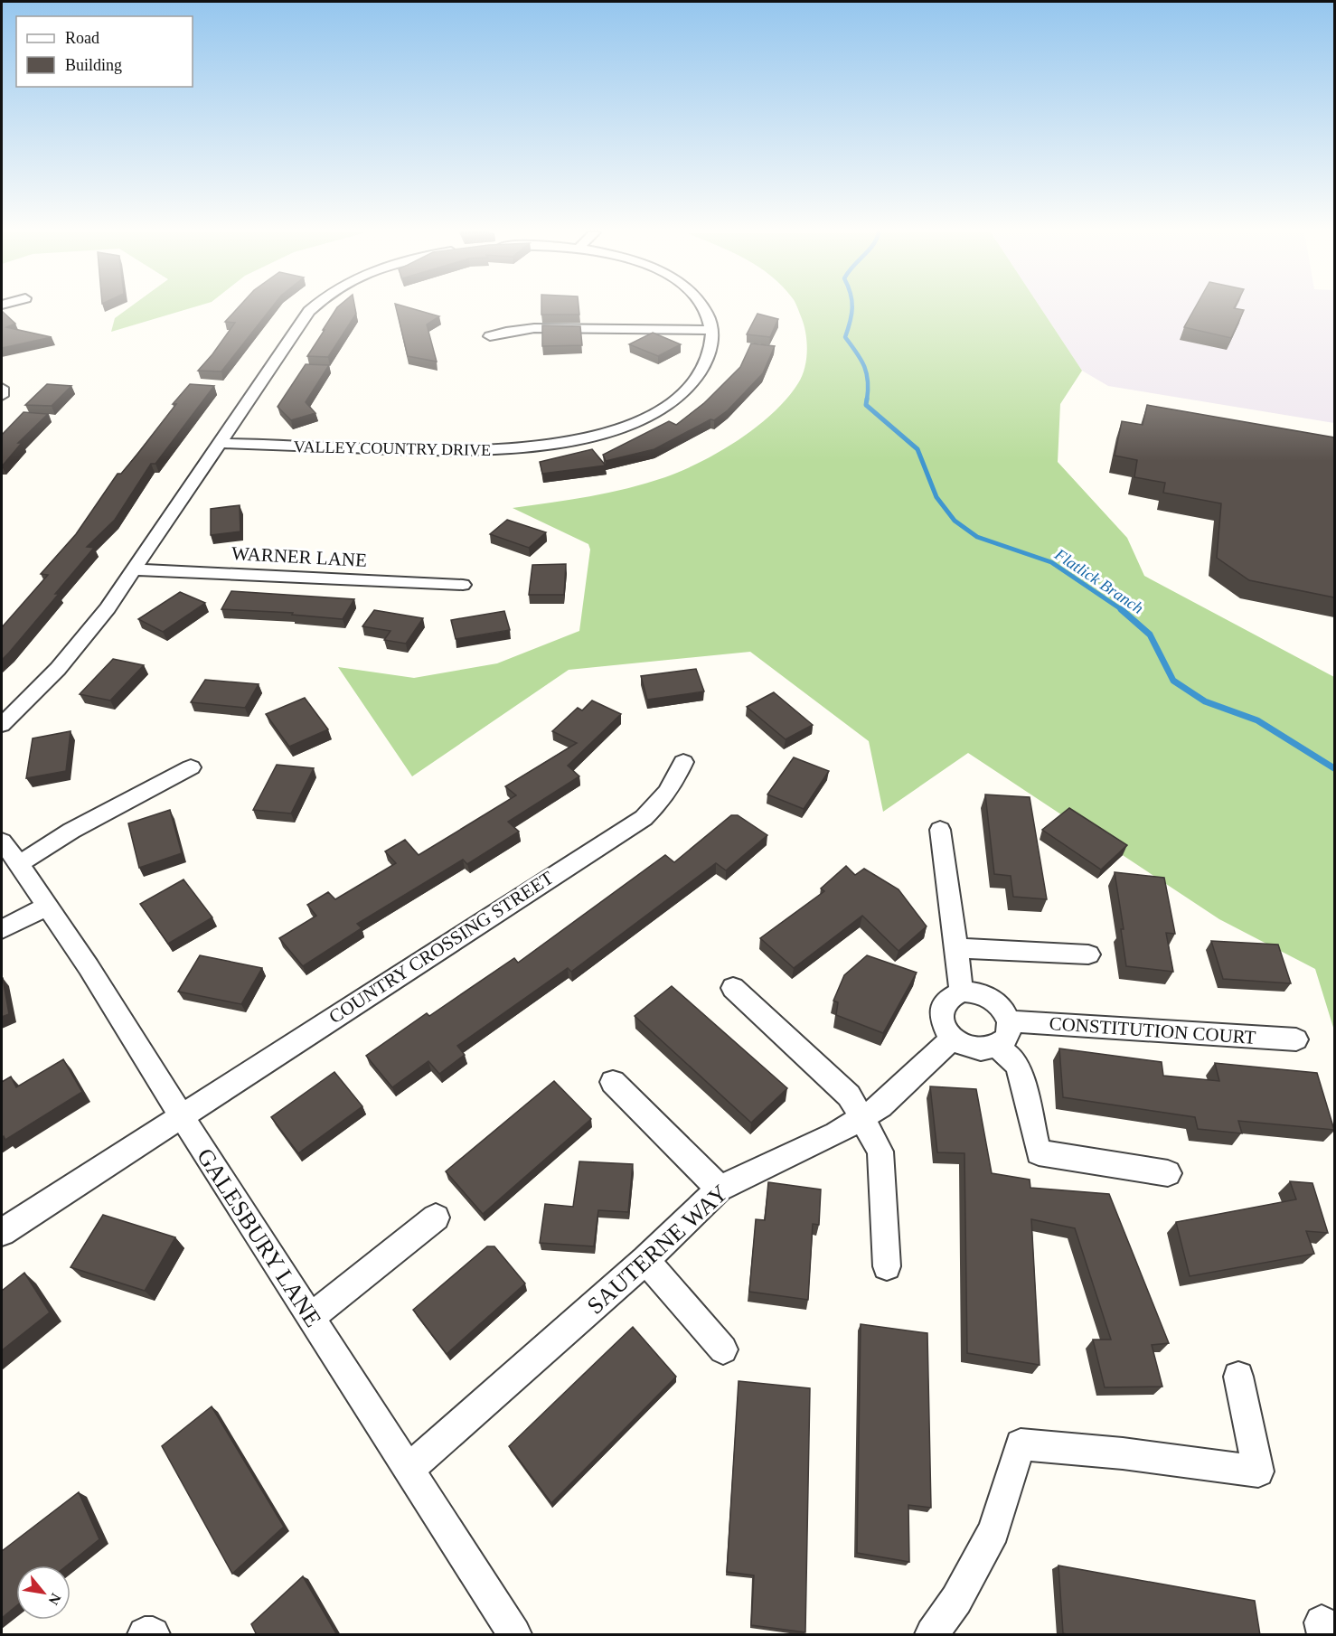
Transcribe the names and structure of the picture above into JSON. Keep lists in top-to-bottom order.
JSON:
{
  "streets": {
    "street": [
      "VALLEY COUNTRY DRIVE",
      "WARNER LANE",
      "COUNTRY CROSSING STREET",
      "CONSTITUTION COURT",
      "GALESBURY LANE",
      "SAUTERNE WAY"
    ]
  },
  "crossings": [
    ["COUNTRY CROSSING STREET", "GALESBURY LANE"],
    ["CONSTITUTION COURT", "SAUTERNE WAY"],
    ["GALESBURY LANE", "SAUTERNE WAY"]
  ],
  "water": ["Flatlick Branch"],
  "legend": ["Road", "Building"],
  "north": "bottom right"
}
